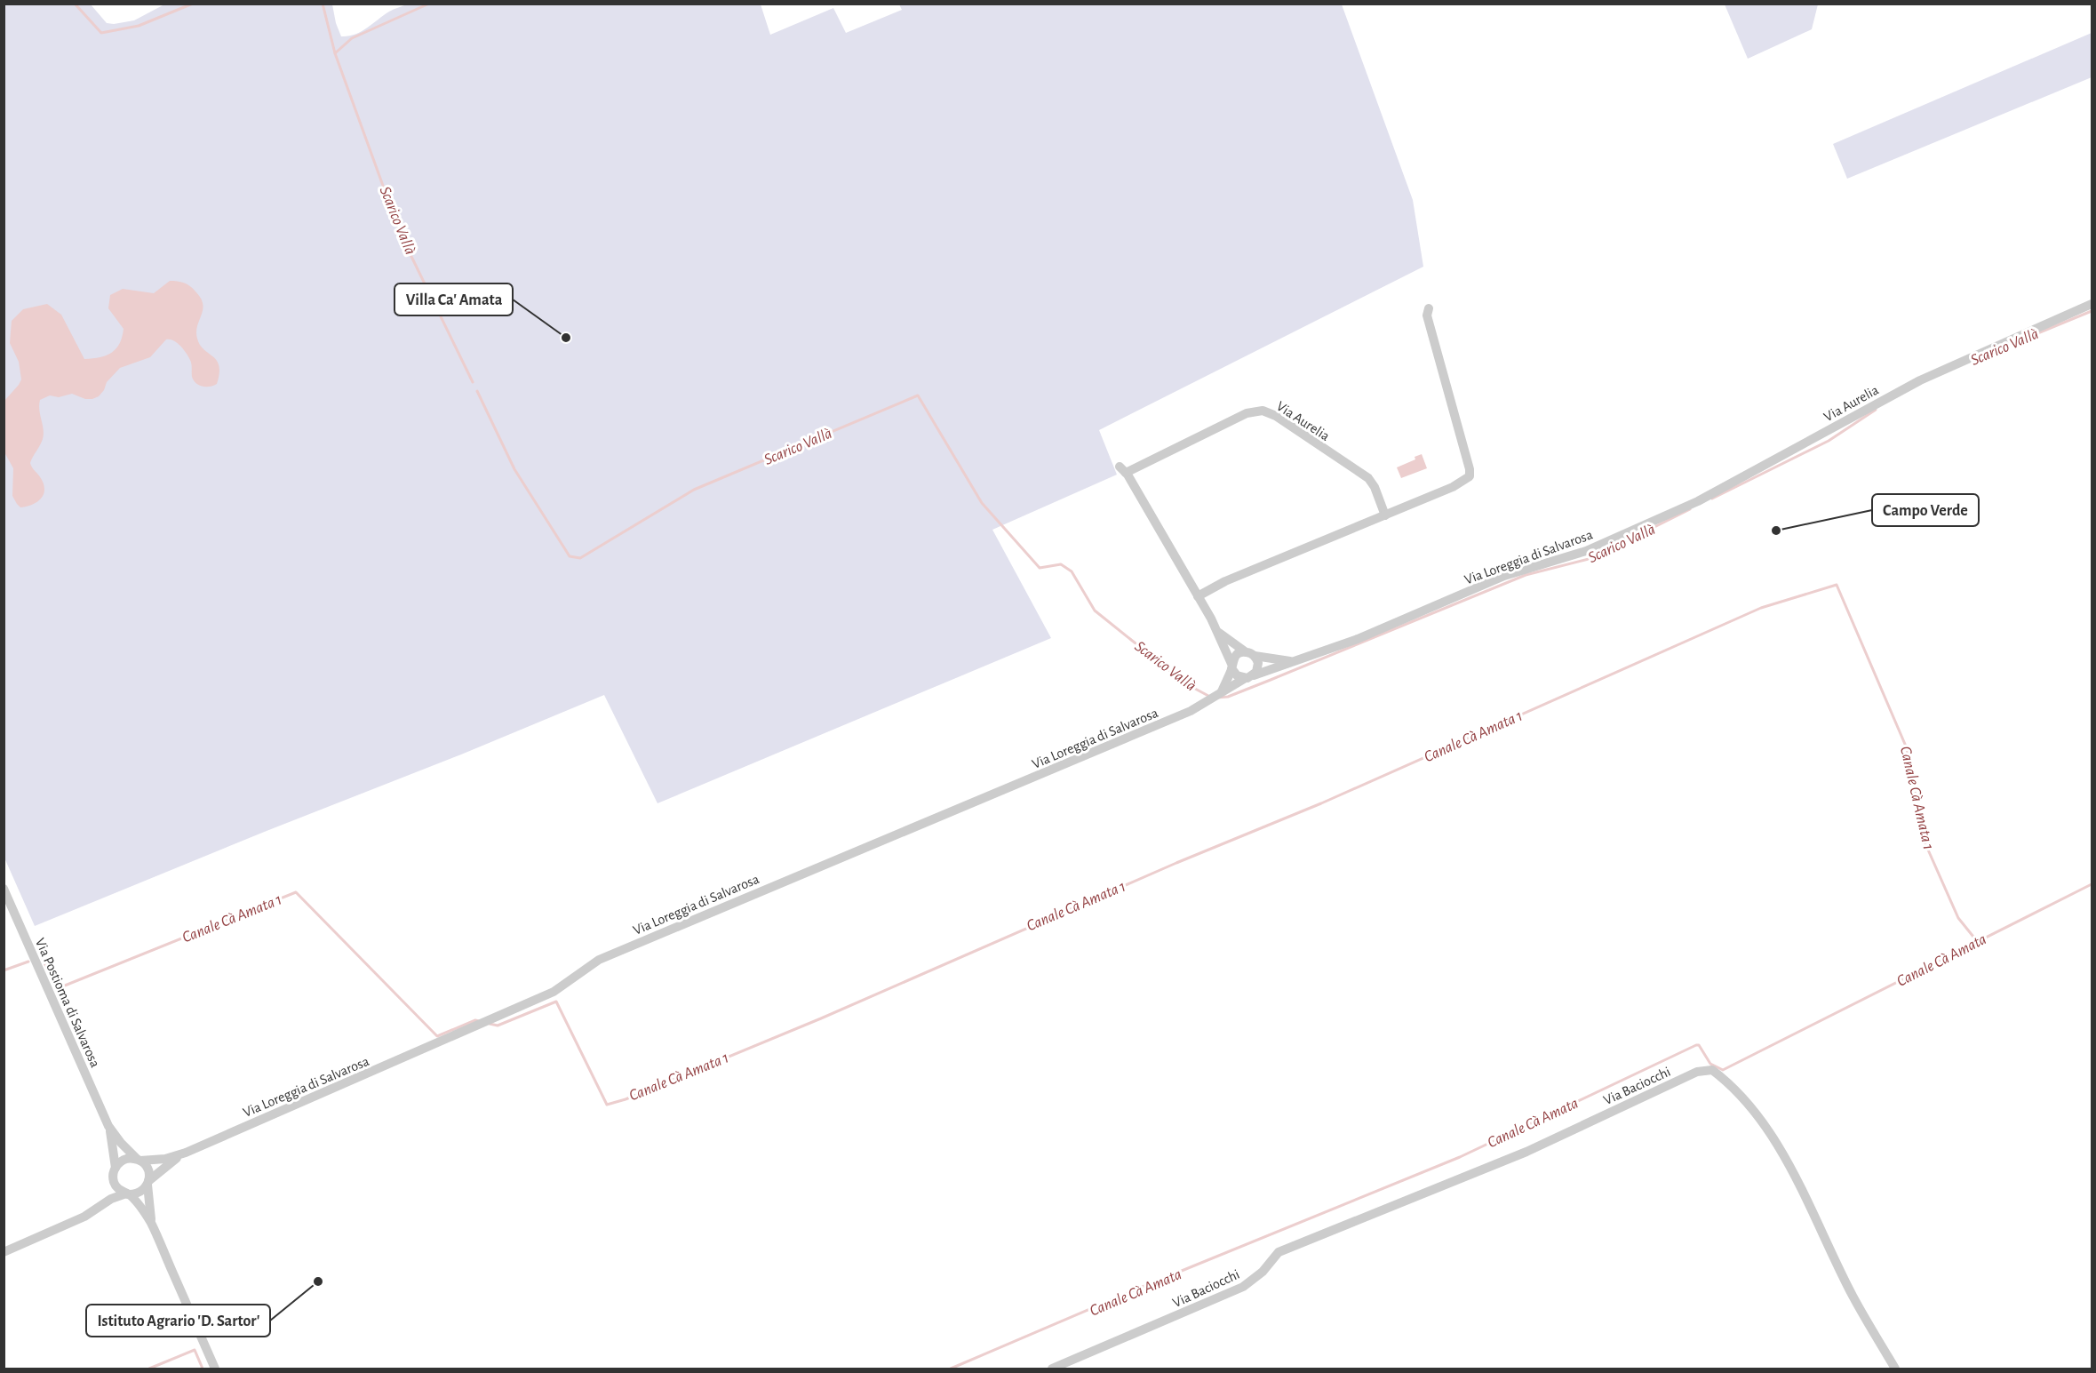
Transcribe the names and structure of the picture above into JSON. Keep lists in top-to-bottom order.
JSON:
{
  "streets": {
    "street": [
      "Via Aurelia",
      "Via Loreggia di Salvarosa",
      "Via Postioma di Salvarosa",
      "Via Baciocchi"
    ]
  },
  "crossings": [
    ["Via Aurelia", "Via Loreggia di Salvarosa"],
    ["Via Loreggia di Salvarosa", "Via Postioma di Salvarosa"]
  ],
  "water": ["Scarico Vallà", "Canale Cà Amata 1", "Canale Cà Amata"],
  "places": ["Villa Ca' Amata", "Campo Verde", "Istituto Agrario 'D. Sartor'"]
}
